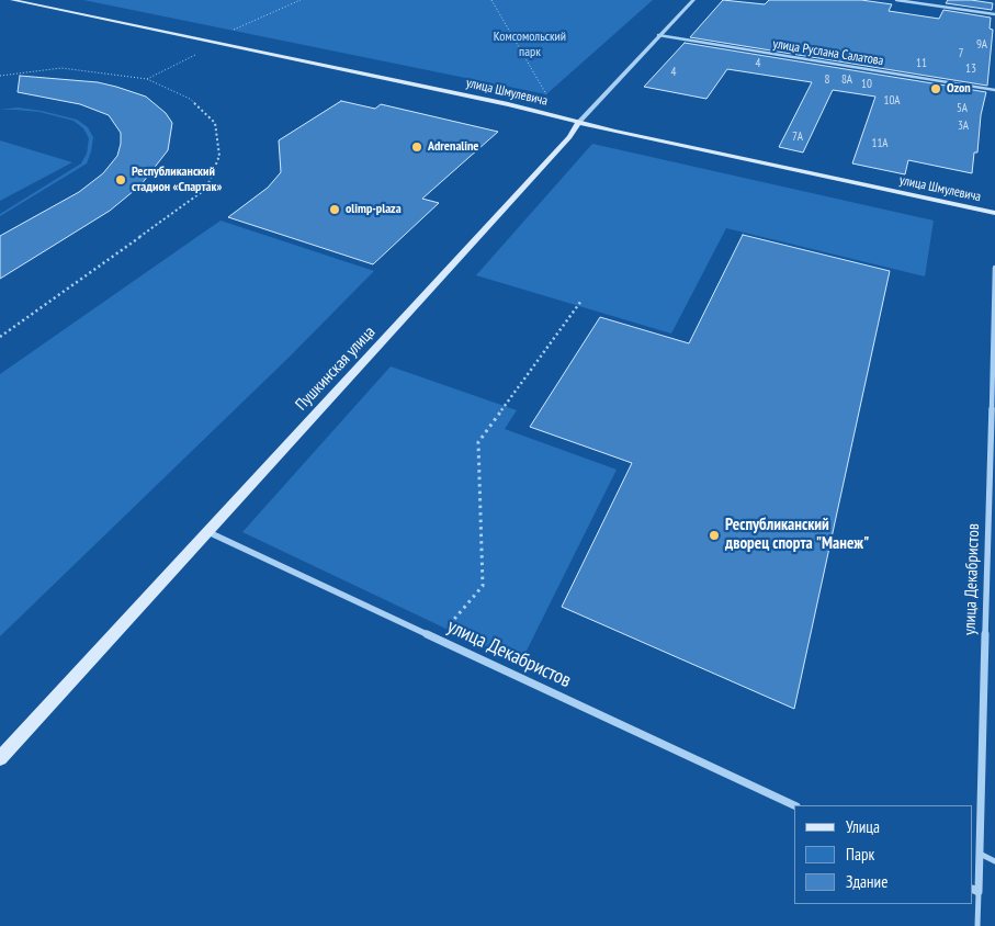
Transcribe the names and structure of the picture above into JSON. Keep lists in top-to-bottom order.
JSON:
{
  "streets": {
    "main road": ["улица Шмулевича", "Пушкинская улица"],
    "street": ["улица Руслана Салатова", "улица Декабристов"]
  },
  "crossings": [
    ["улица Руслана Салатова", "Пушкинская улица"],
    ["улица Шмулевича", "Пушкинская улица"],
    ["Пушкинская улица", "улица Декабристов"]
  ],
  "parks": ["Комсомольский парк"],
  "places": [
    "Ozon",
    "Adrenaline",
    "Республиканский стадион «Спартак»",
    "olimp-plaza",
    "Республиканский дворец спорта \"Манеж\""
  ],
  "house_numbers": [
    "9А",
    "7",
    "4",
    "11",
    "13",
    "4",
    "8",
    "8А",
    "10",
    "10А",
    "5А",
    "3А",
    "7А",
    "11А"
  ],
  "legend": ["Улица", "Парк", "Здание"]
}
